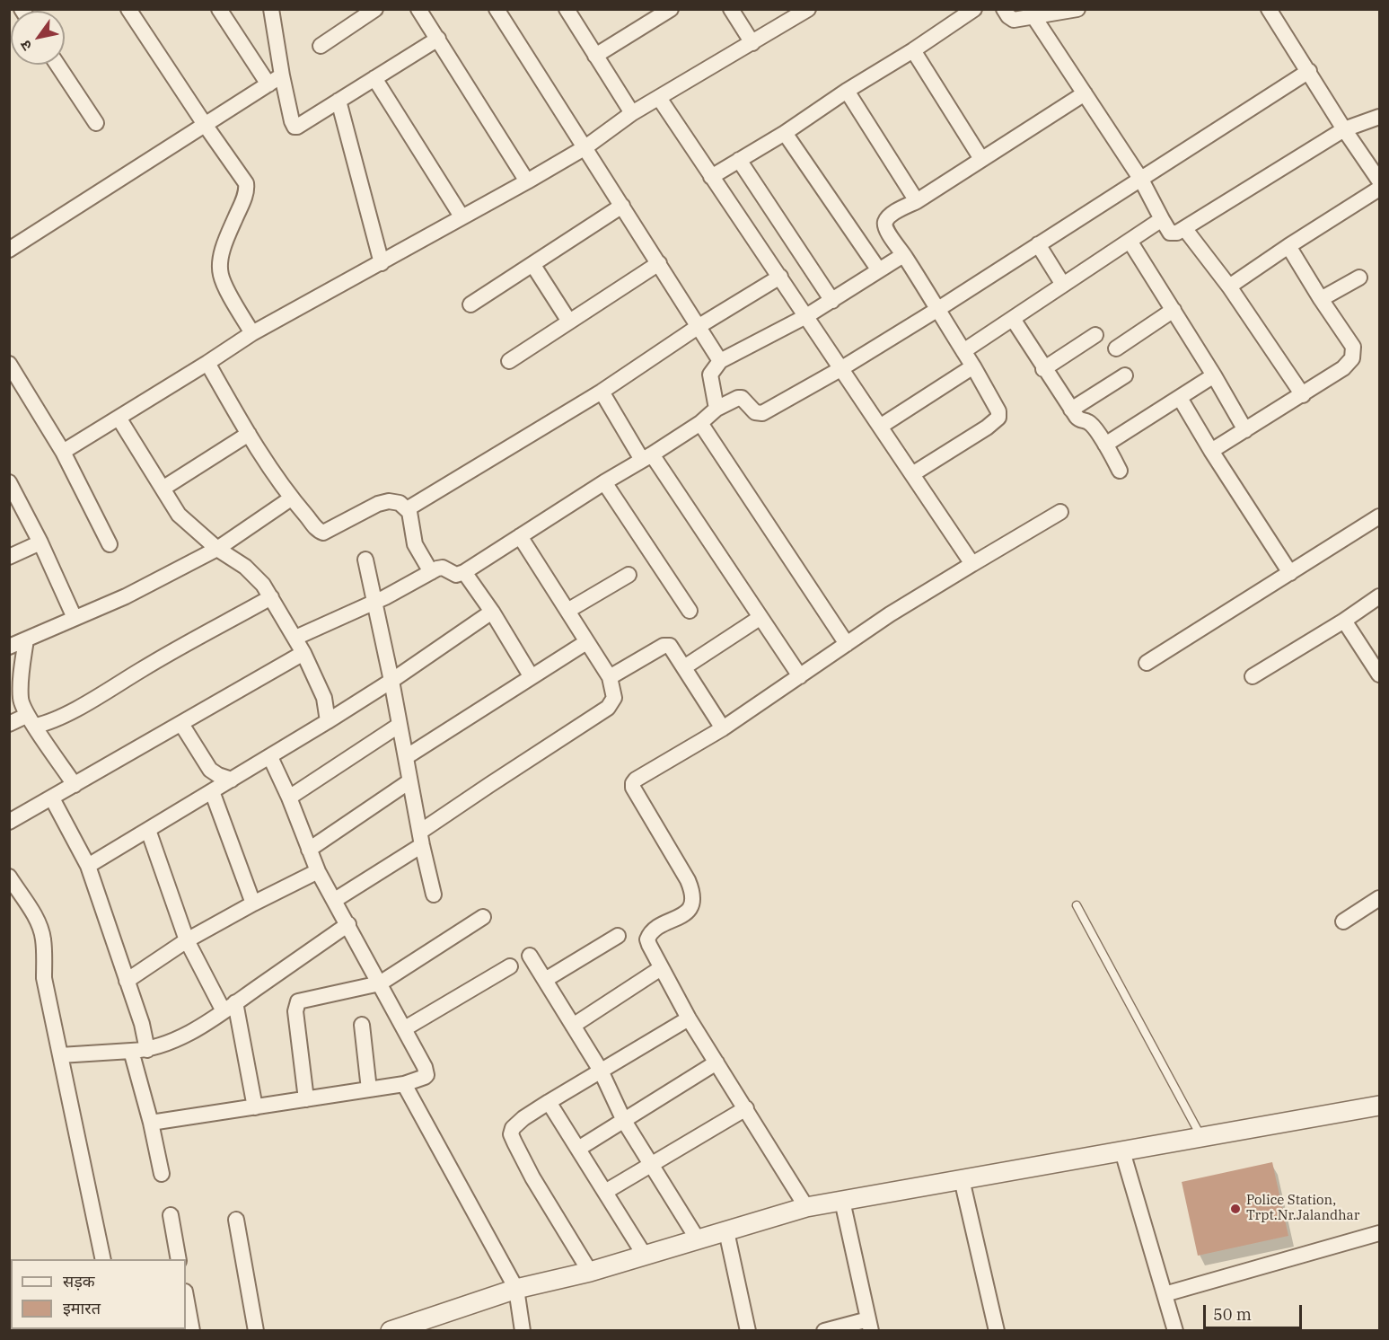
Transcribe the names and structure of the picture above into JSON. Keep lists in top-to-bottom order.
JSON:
{
  "places": ["Police Station, Trpt.Nr.Jalandhar"],
  "legend": ["सड़क", "इमारत"],
  "scale_bar": "50 m",
  "north": "bottom left"
}
